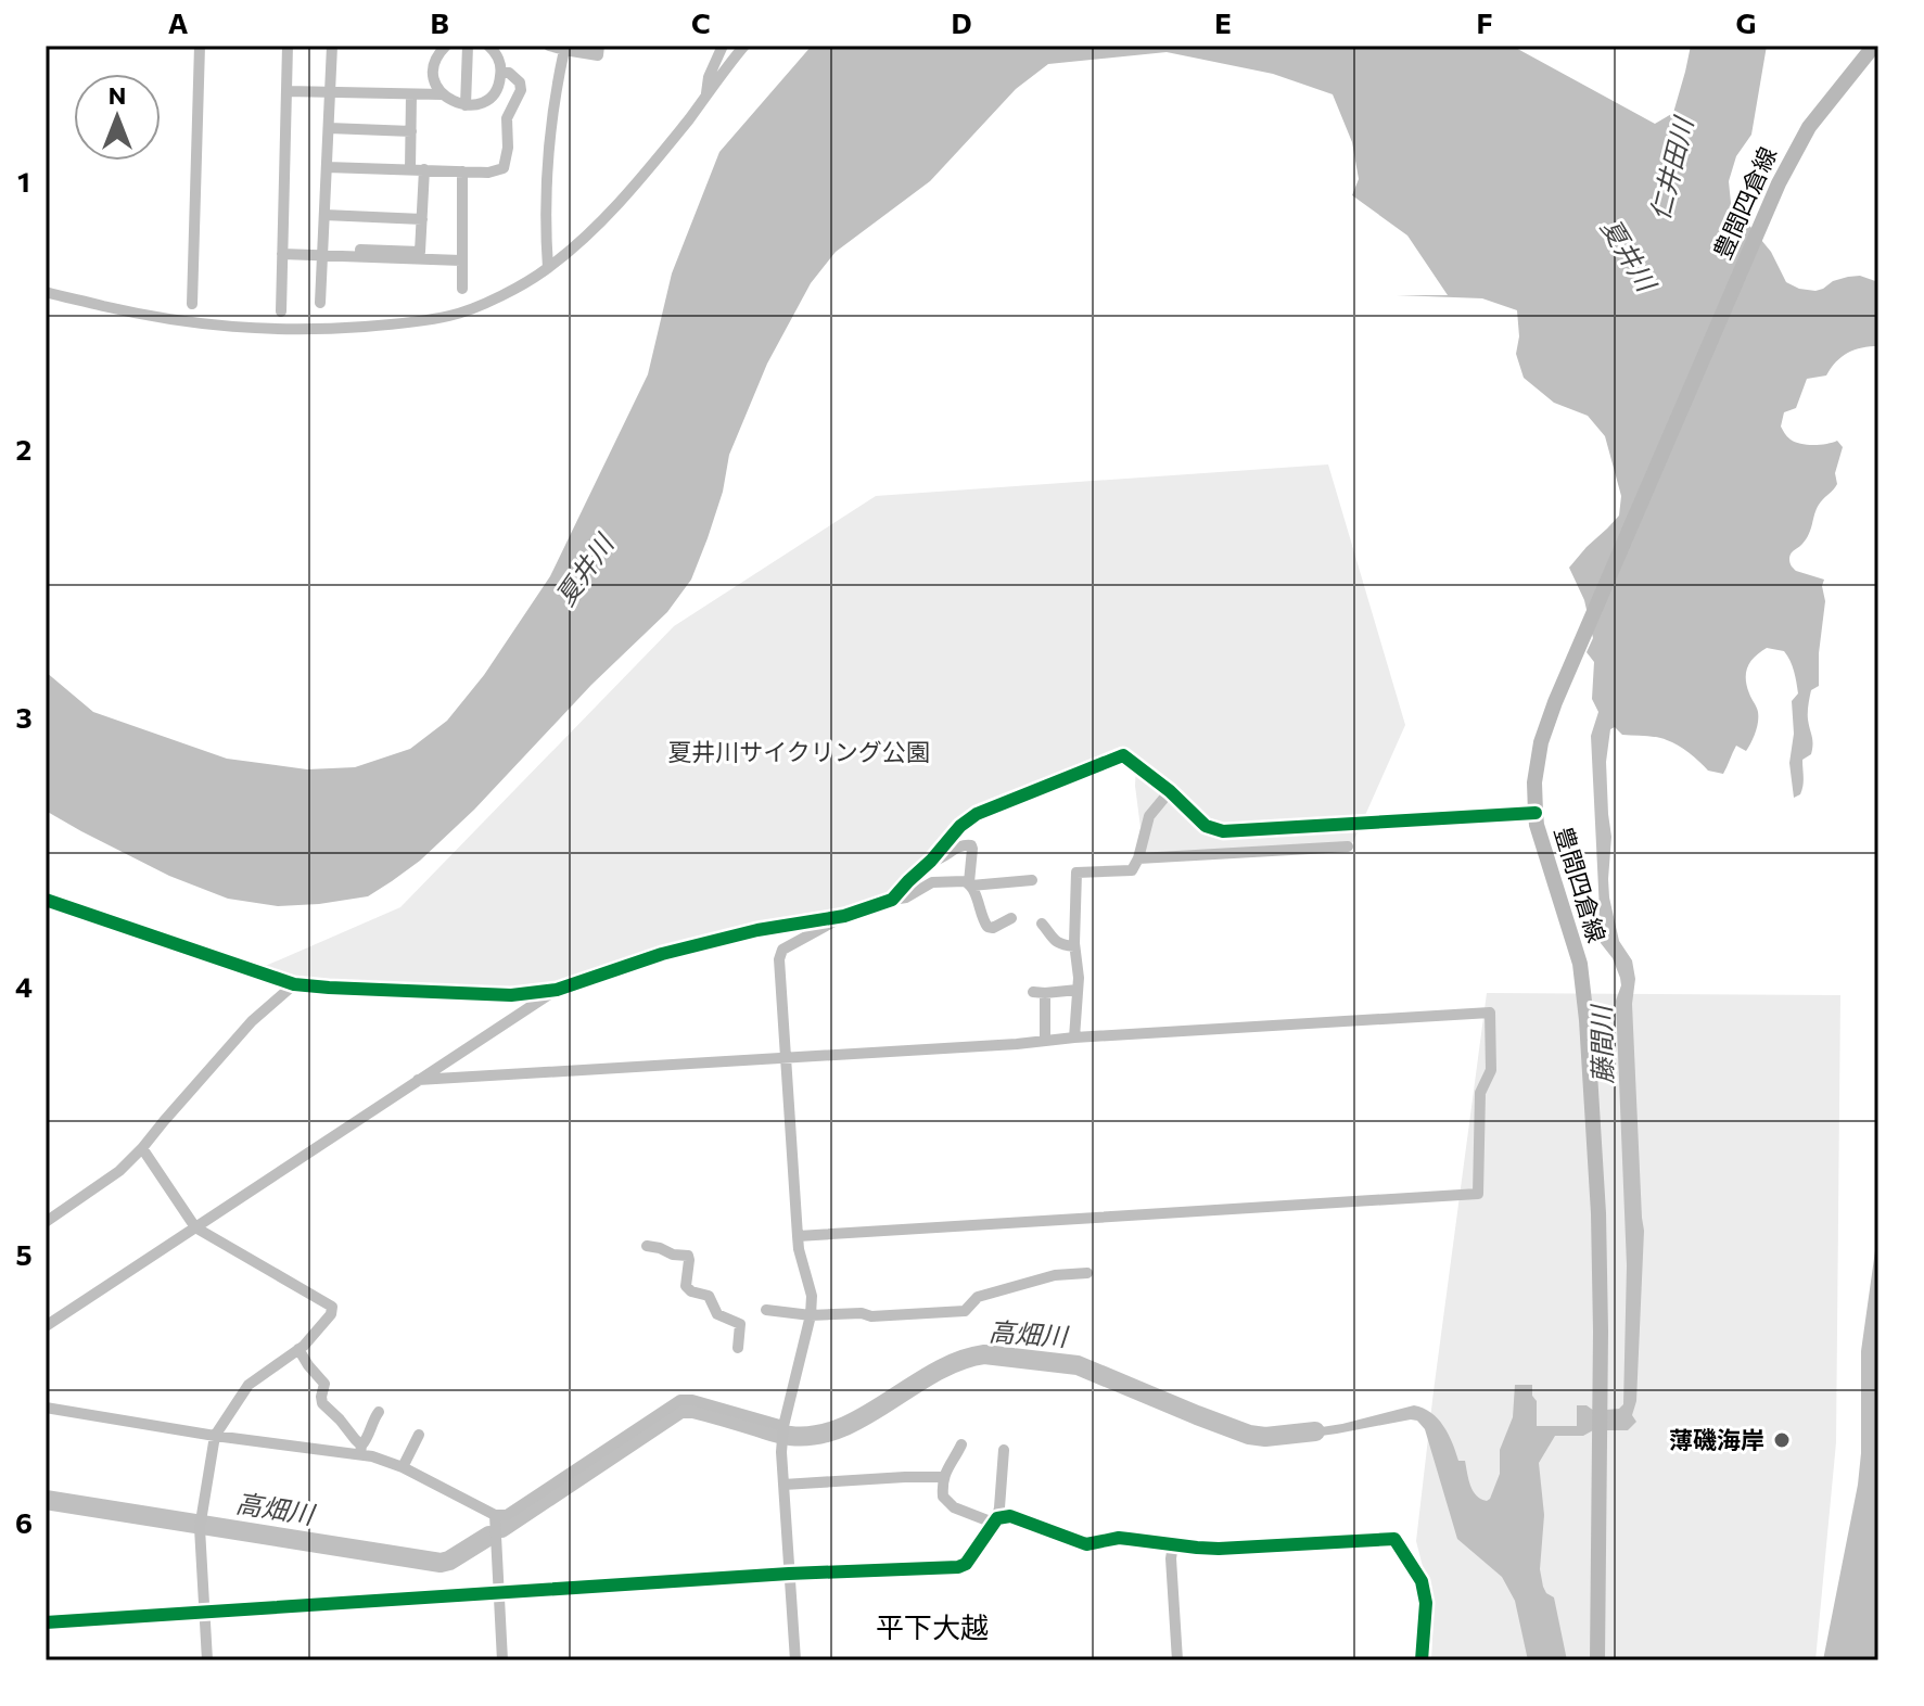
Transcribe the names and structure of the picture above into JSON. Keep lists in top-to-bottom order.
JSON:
{
  "streets": {
    "main road": ["豊間四倉線"]
  },
  "districts": ["平下大越"],
  "water": [
    "仁井田川",
    "夏井川",
    "藤間川",
    "高畑川"
  ],
  "parks": ["夏井川サイクリング公園"],
  "places": ["薄磯海岸"],
  "north": "top",
  "grid": {
    "columns": [
      "A",
      "B",
      "C",
      "D",
      "E",
      "F",
      "G"
    ],
    "rows": [
      "1",
      "2",
      "3",
      "4",
      "5",
      "6"
    ]
  }
}
